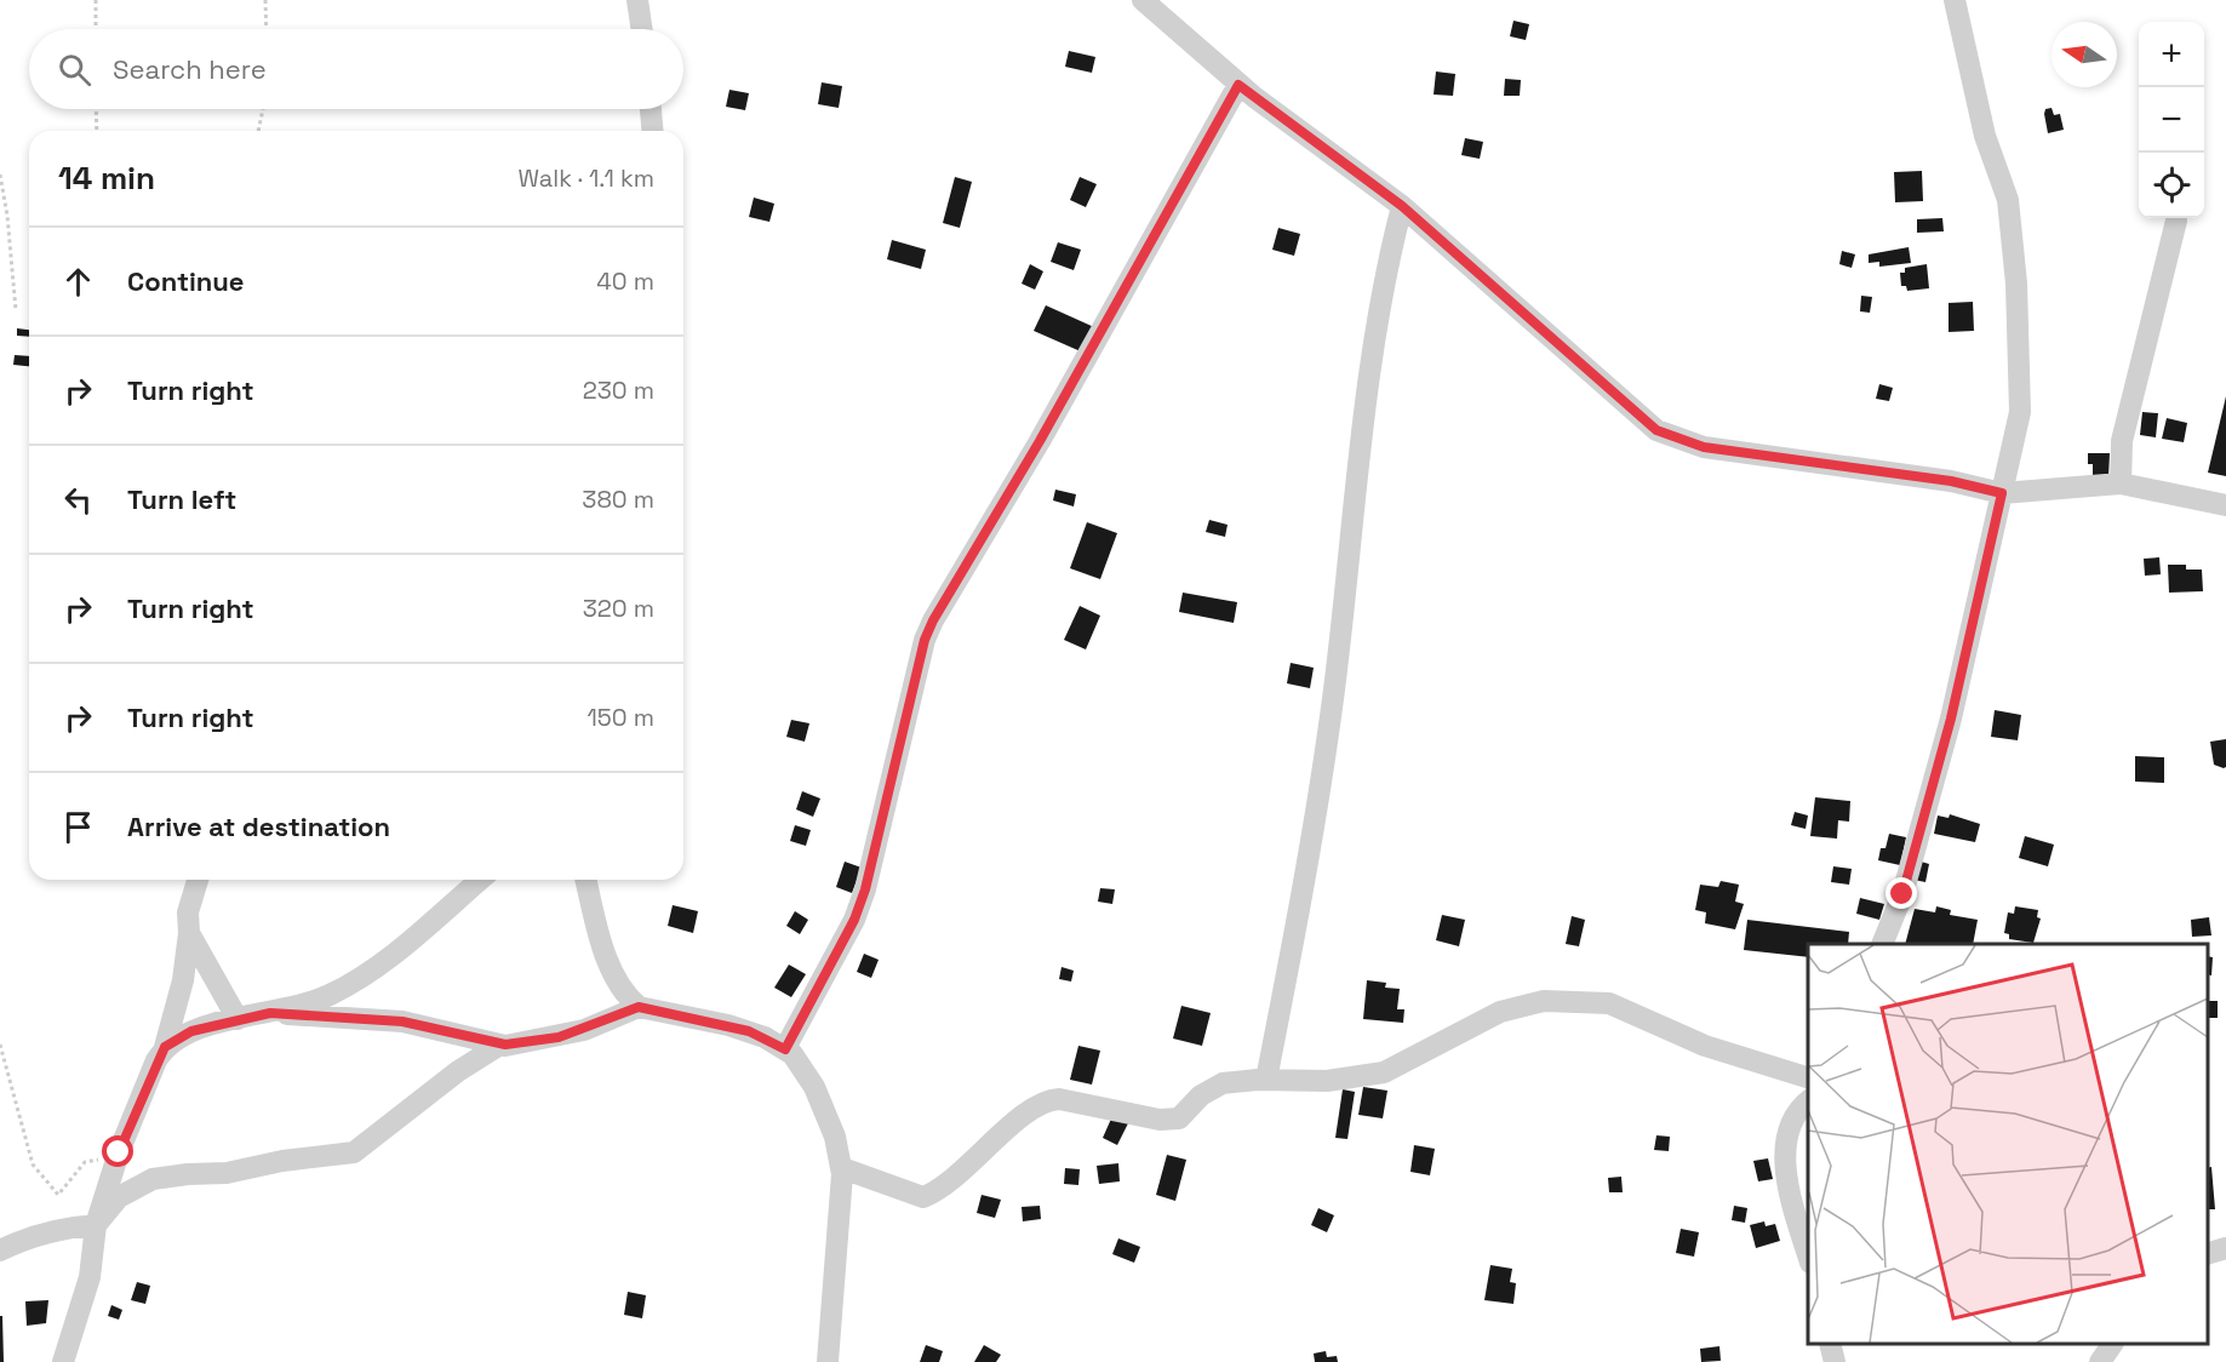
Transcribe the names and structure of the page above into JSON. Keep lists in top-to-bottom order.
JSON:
{
  "north": "left",
  "page": {
    "map_buttons": ["+", "−"],
    "search": "Search here",
    "heading": ["14 min", "Walk · 1.1 km"],
    "list": [
      ["Continue", "40 m"],
      ["Turn right", "230 m"],
      ["Turn left", "380 m"],
      ["Turn right", "320 m"],
      ["Turn right", "150 m"],
      "Arrive at destination"
    ]
  }
}
